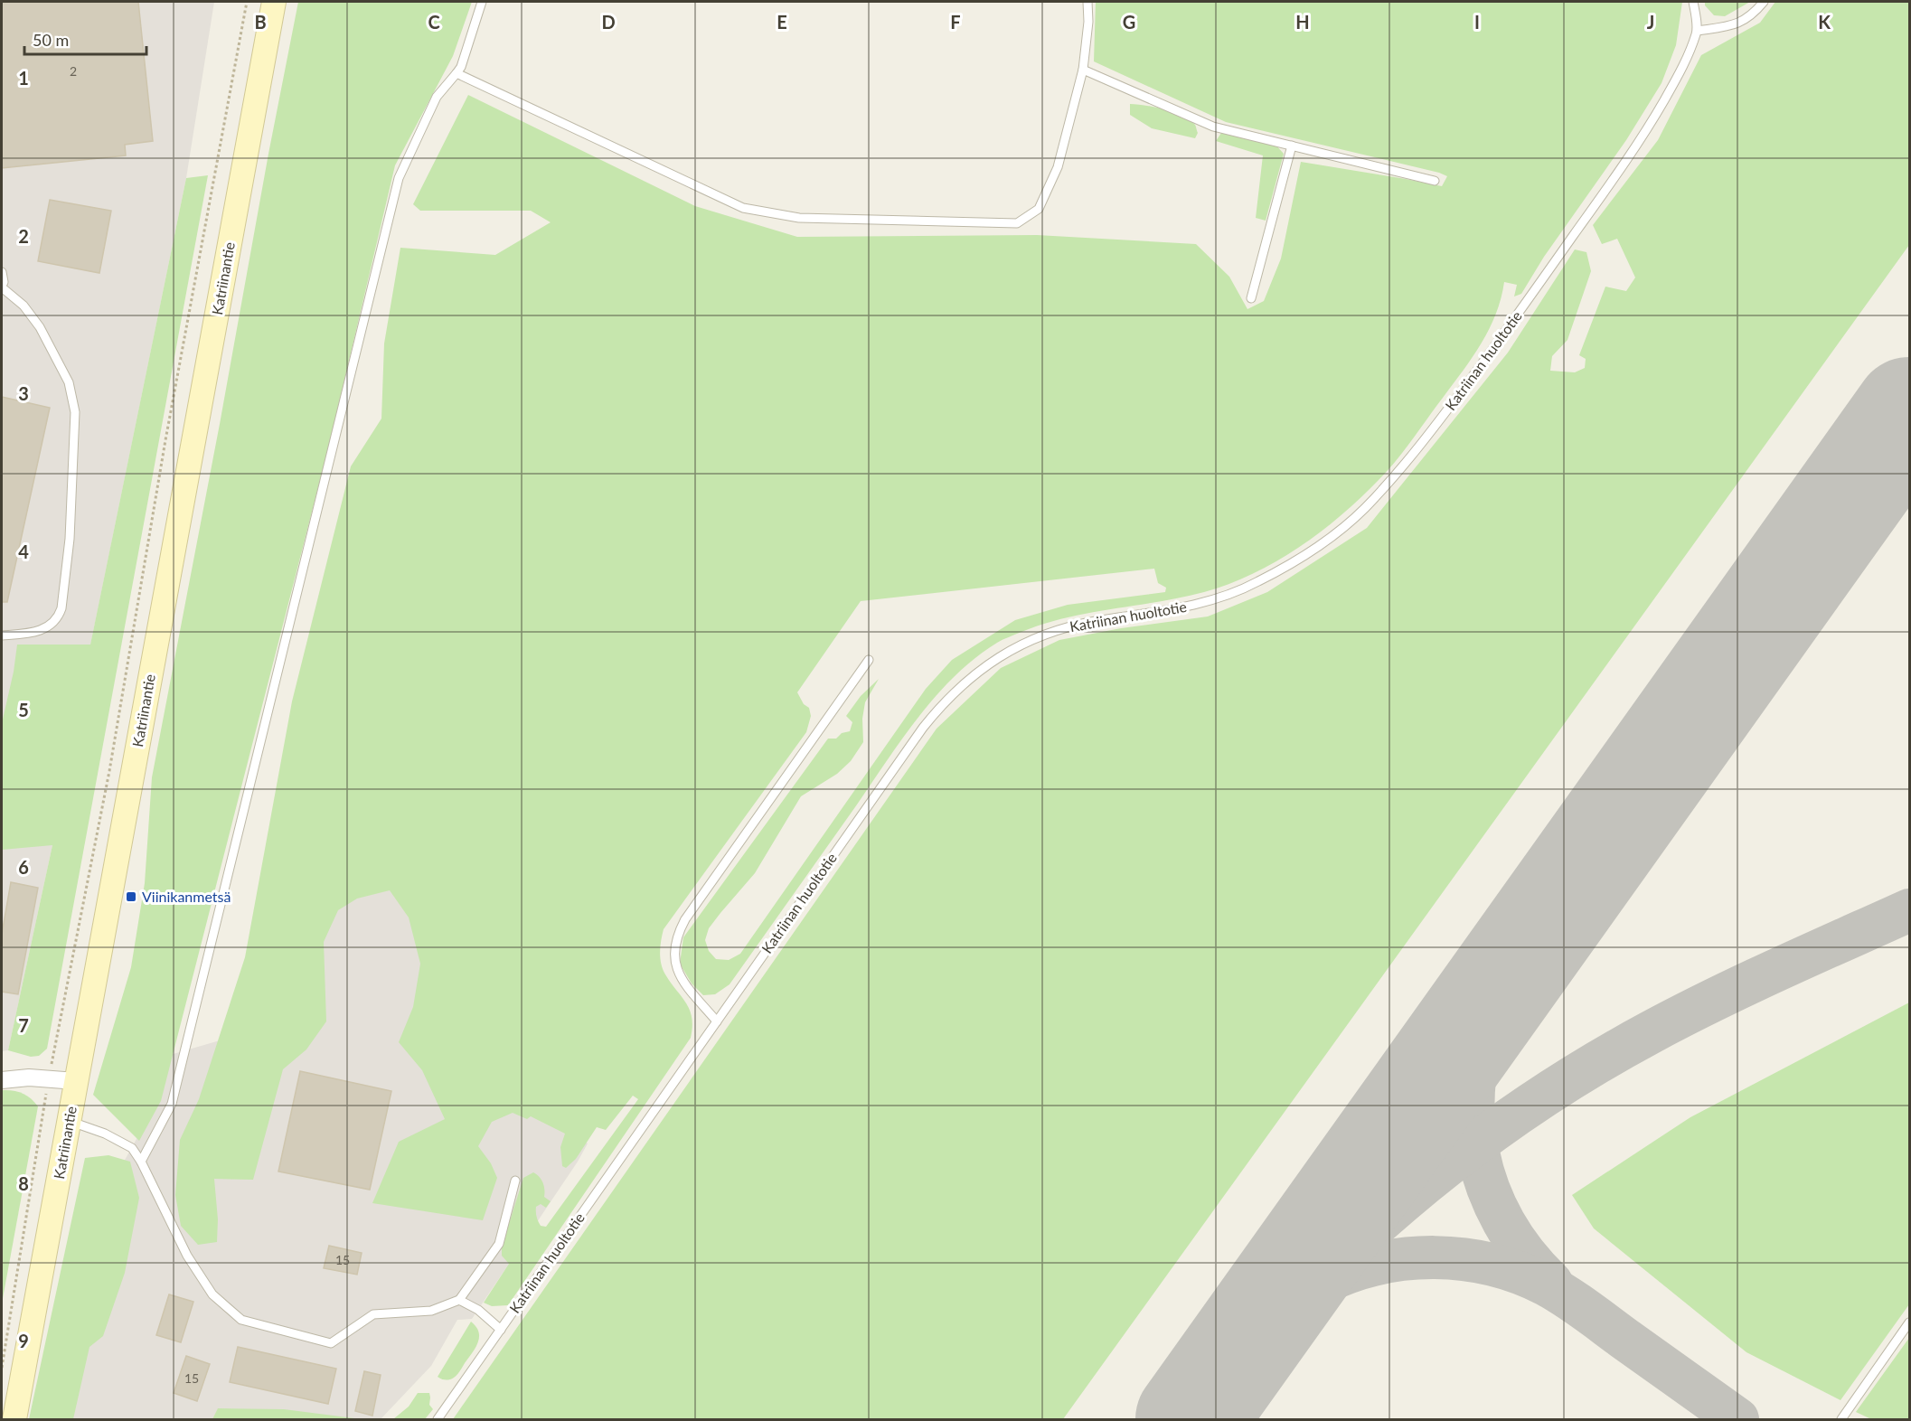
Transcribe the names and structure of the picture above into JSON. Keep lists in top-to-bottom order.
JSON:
{
  "streets": {
    "main road": ["Katriinantie"],
    "lane": ["Katriinan huoltotie"]
  },
  "places": {
    "transit": ["Viinikanmetsä"]
  },
  "house_numbers": ["2", "15", "15"],
  "scale_bar": "50 m",
  "grid": {
    "columns": [
      "B",
      "C",
      "D",
      "E",
      "F",
      "G",
      "H",
      "I",
      "J",
      "K"
    ],
    "rows": [
      "1",
      "2",
      "3",
      "4",
      "5",
      "6",
      "7",
      "8",
      "9"
    ]
  }
}
